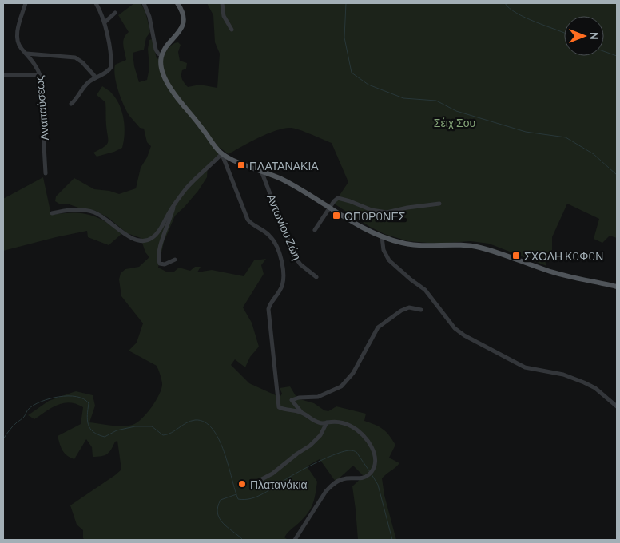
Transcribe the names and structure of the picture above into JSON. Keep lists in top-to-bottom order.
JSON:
{
  "streets": {
    "street": ["Αναπαύσεως", "Αντωνίου Ζώη"]
  },
  "parks": ["Σέιχ Σου"],
  "places": {
    "transit": ["ΠΛΑΤΑΝΑΚΙΑ", "ΟΠΩΡΩΝΕΣ", "ΣΧΟΛΗ ΚΩΦΩΝ"],
    "other": ["Πλατανάκια"]
  },
  "north": "right"
}
